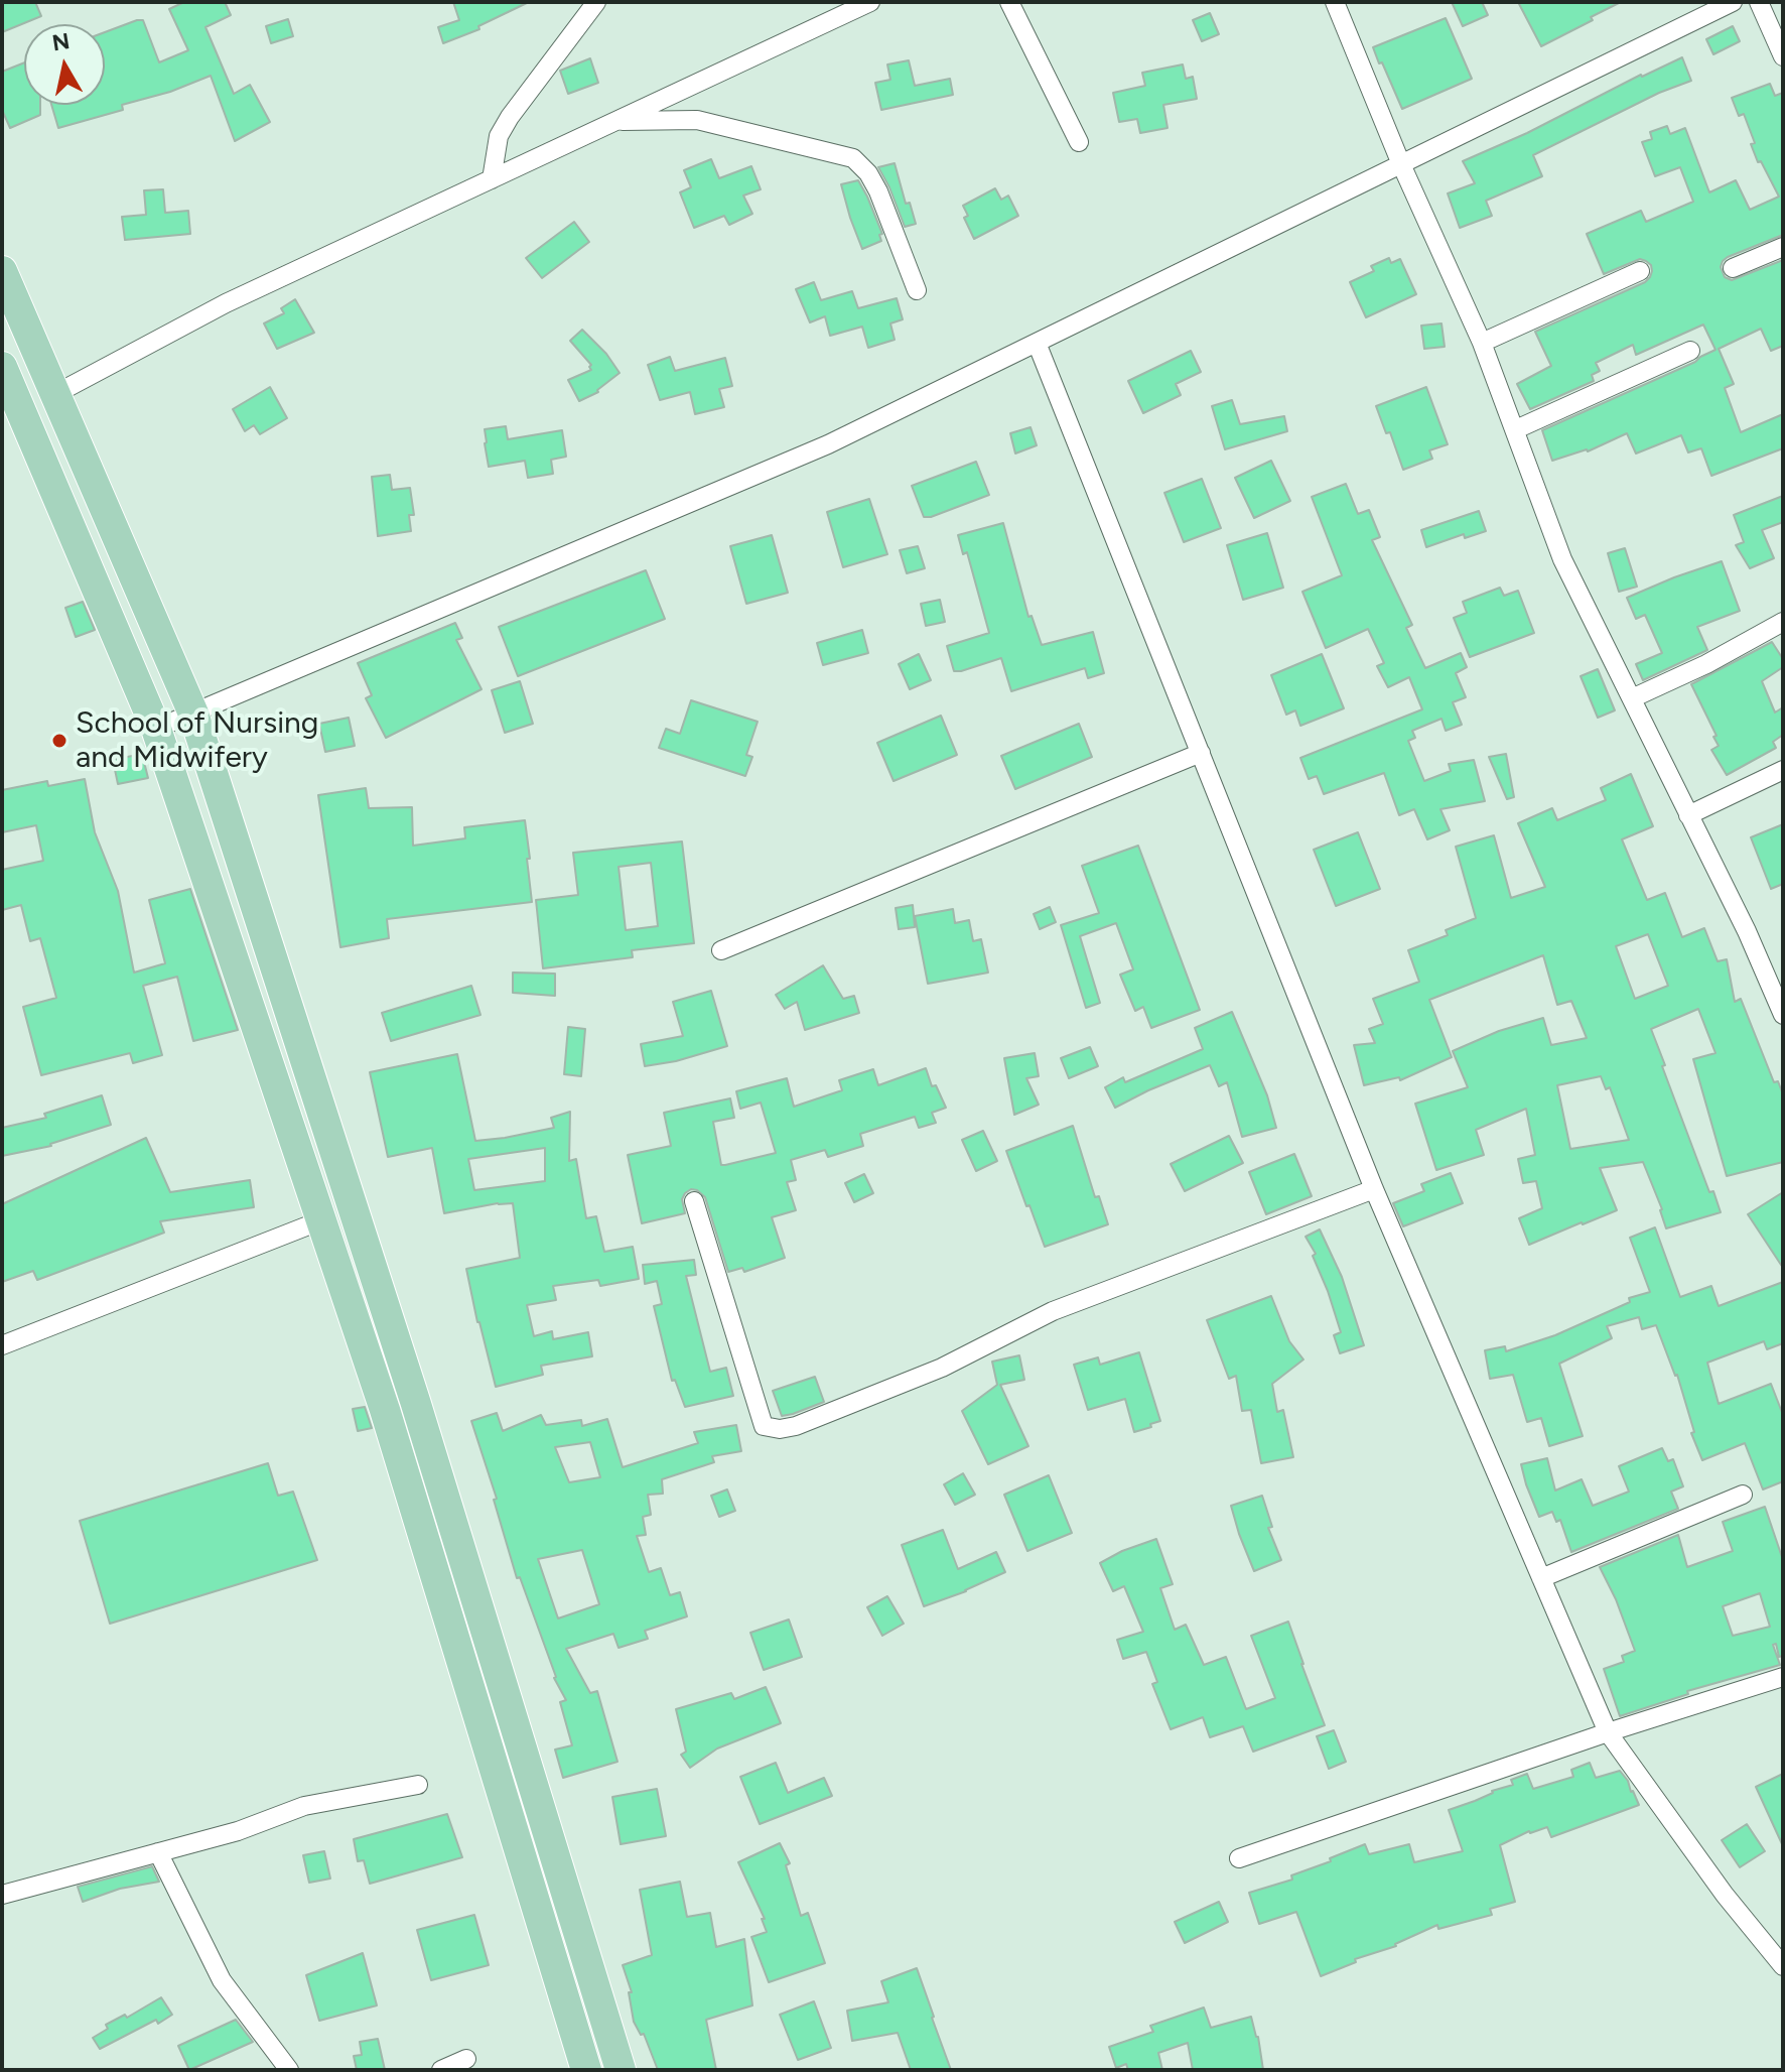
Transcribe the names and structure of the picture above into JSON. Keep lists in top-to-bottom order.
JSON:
{
  "places": ["School of Nursing and Midwifery"],
  "north": "top"
}
